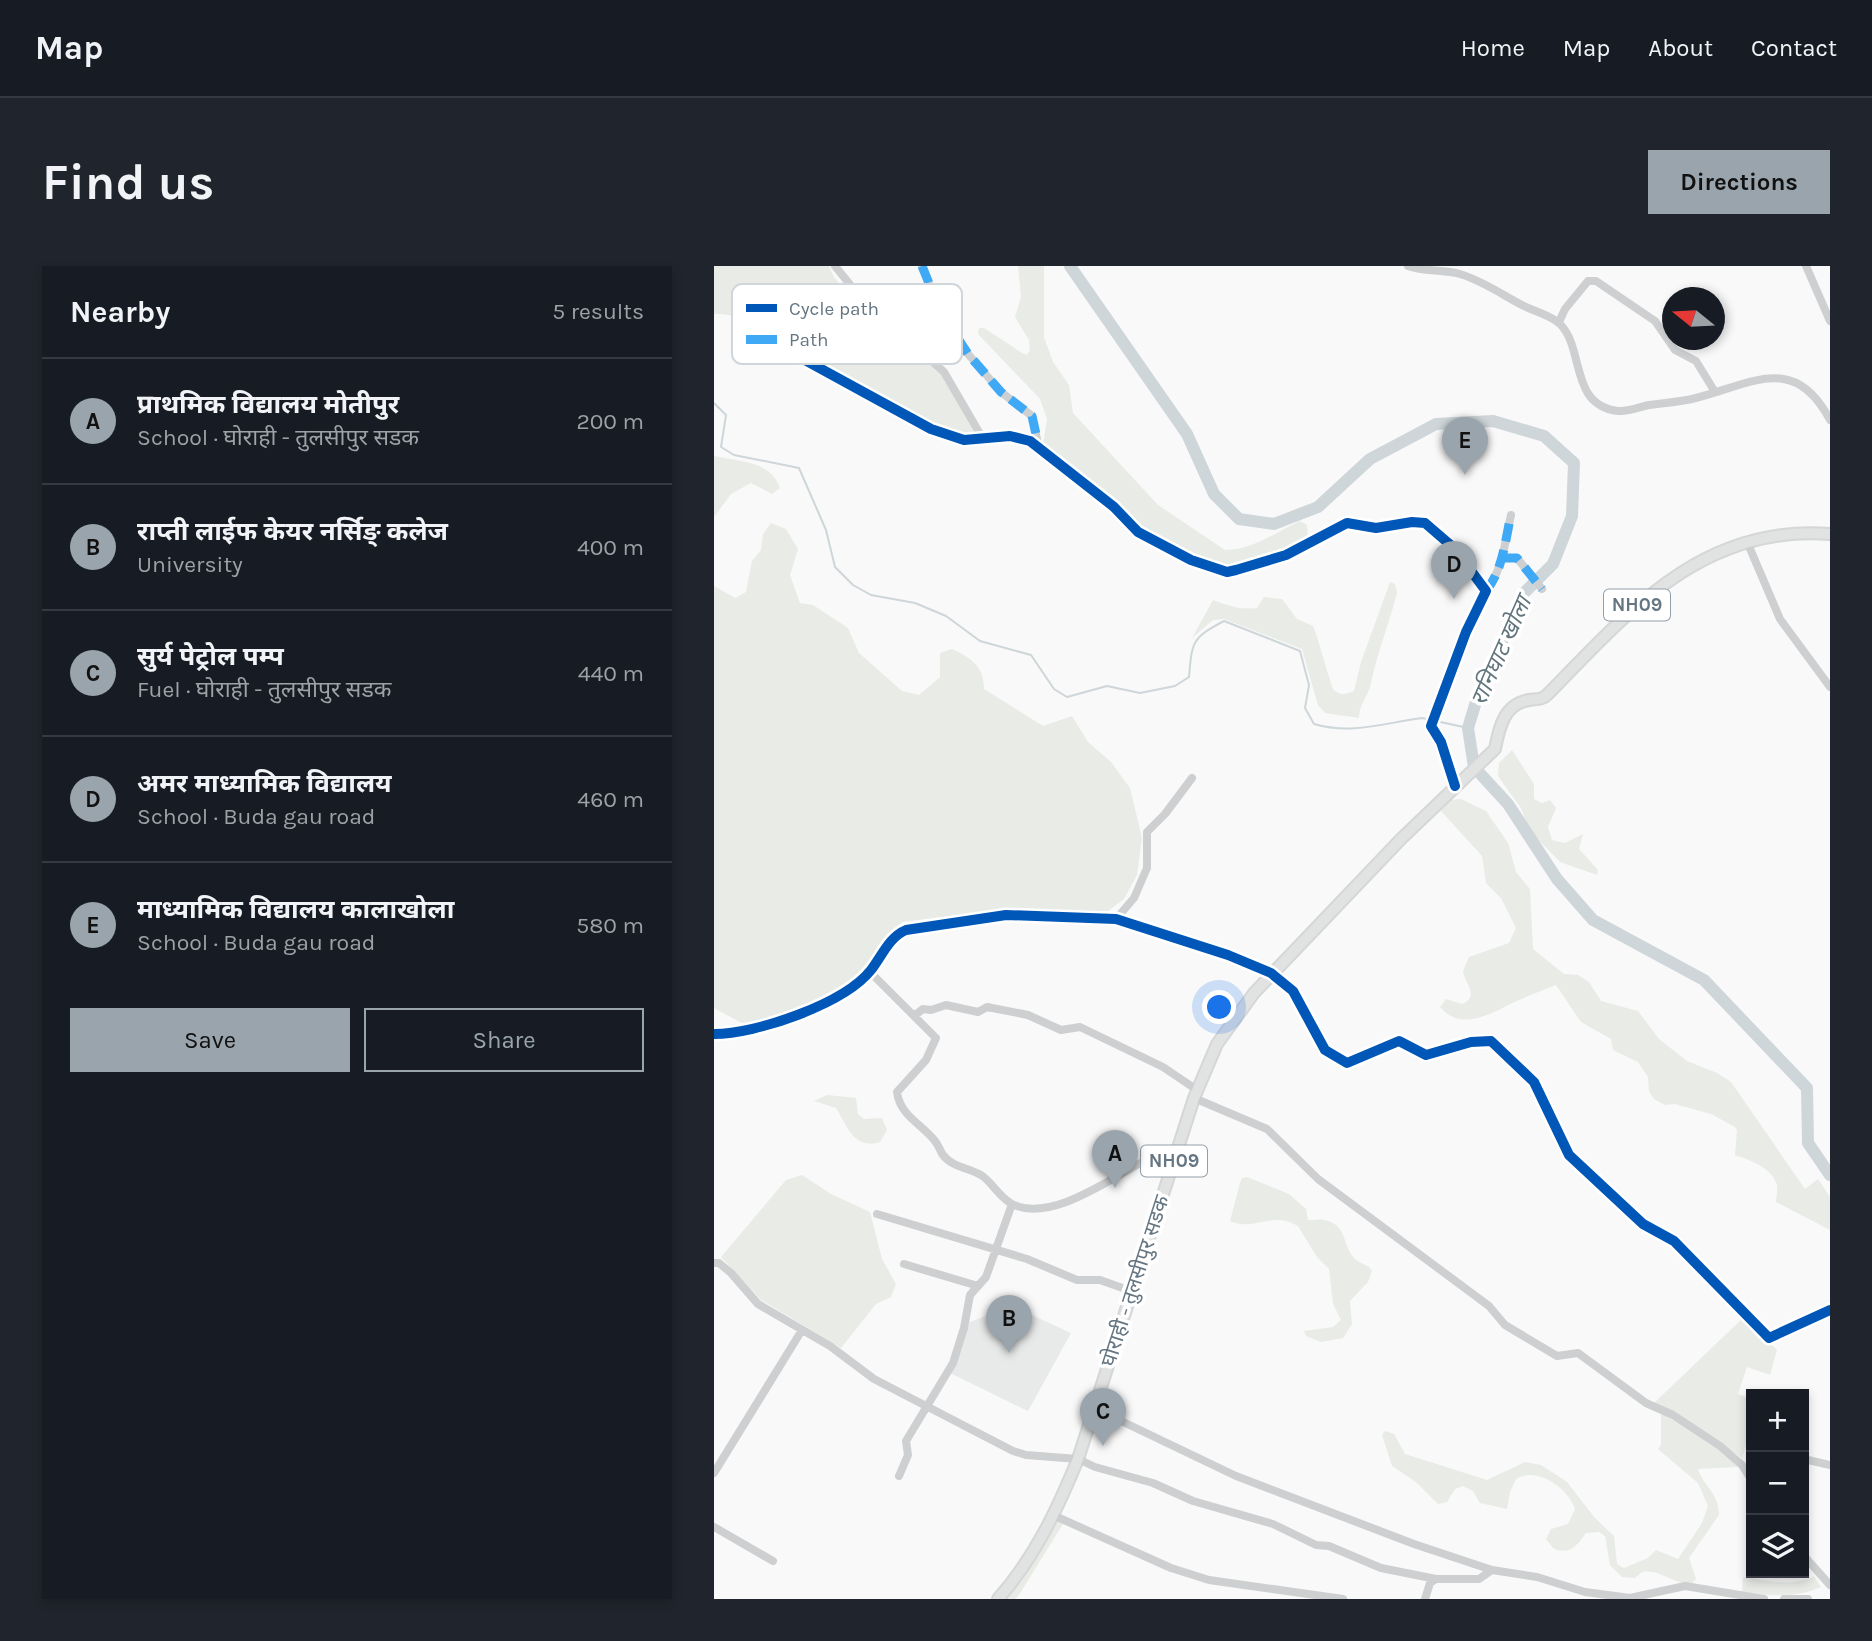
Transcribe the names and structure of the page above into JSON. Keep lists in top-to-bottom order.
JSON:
{
  "streets": {
    "main road": ["NH09", "घोराही - तुलसीपुर सडक"]
  },
  "crossings": [
    ["NH09", "घोराही - तुलसीपुर सडक"]
  ],
  "water": ["रानिघाट खोला"],
  "legend": ["Cycle path", "Path"],
  "north": "left",
  "page": {
    "header": "Map",
    "nav": [
      "Home",
      "Map",
      "About",
      "Contact"
    ],
    "buttons": [
      "Directions",
      ["Save", "Share"]
    ],
    "title": "Find us",
    "heading": ["Nearby", "5 results"],
    "list": [
      {
        "mark": "A",
        "name": "प्राथमिक विद्यालय मोतीपुर",
        "note": "School · घोराही - तुलसीपुर सडक",
        "value": "200 m"
      },
      {
        "mark": "B",
        "name": "राप्ती लाईफ केयर नर्सिङ् कलेज",
        "note": "University",
        "value": "400 m"
      },
      {
        "mark": "C",
        "name": "सुर्य पेट्रोल पम्प",
        "note": "Fuel · घोराही - तुलसीपुर सडक",
        "value": "440 m"
      },
      {
        "mark": "D",
        "name": "अमर माध्यामिक विद्यालय",
        "note": "School · Buda gau road",
        "value": "460 m"
      },
      {
        "mark": "E",
        "name": "माध्यामिक विद्यालय कालाखोला",
        "note": "School · Buda gau road",
        "value": "580 m"
      }
    ],
    "pins": [
      "E",
      "D",
      "A",
      "B",
      "C"
    ],
    "map_buttons": ["+", "−"]
  }
}
